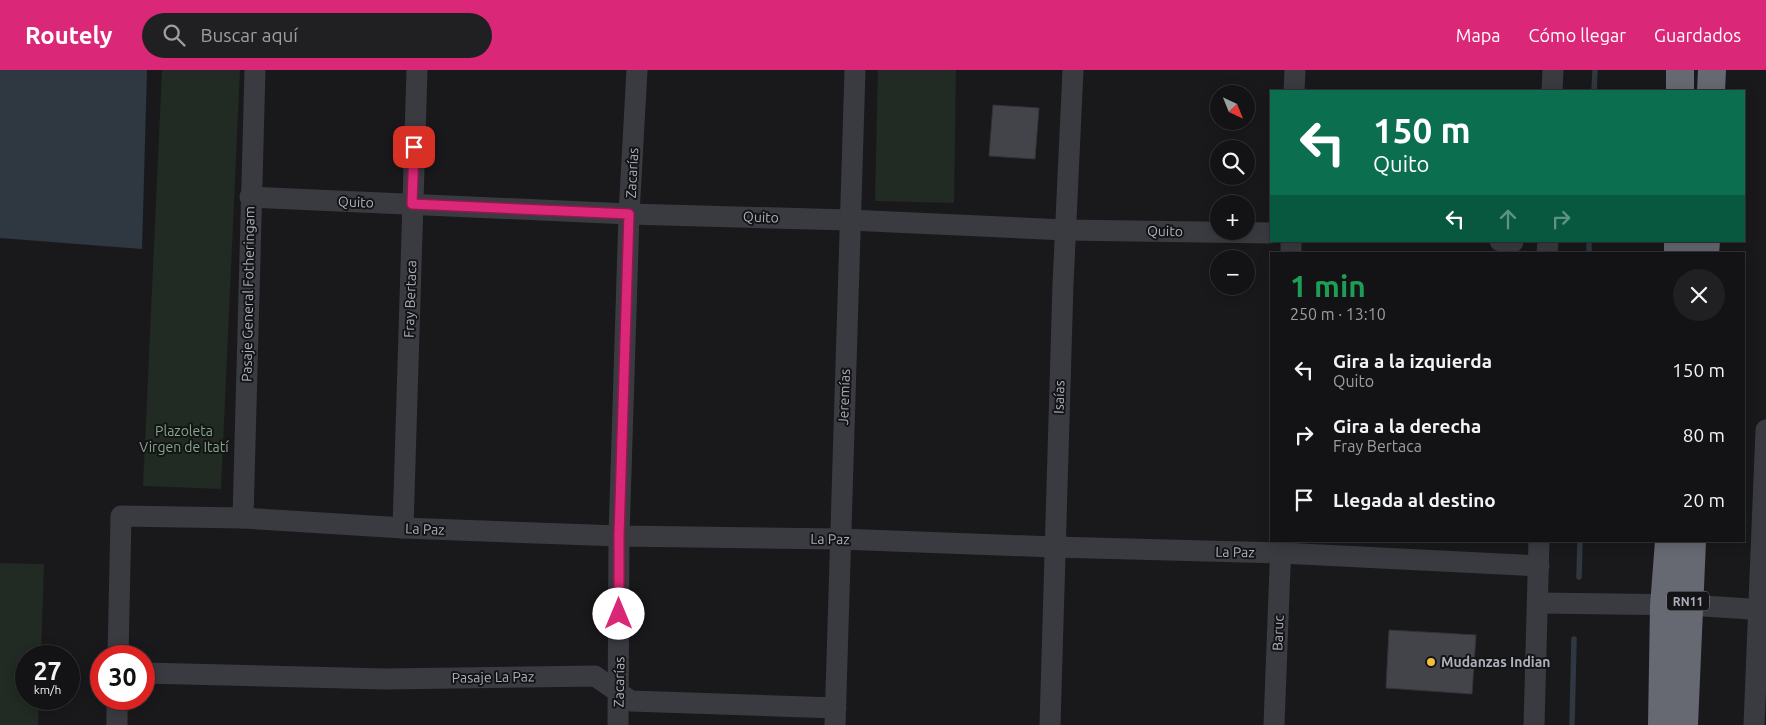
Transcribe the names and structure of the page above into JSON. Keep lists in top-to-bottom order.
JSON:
{
  "streets": {
    "highway": ["RN11"],
    "street": [
      "Zacarías",
      "Quito",
      "Pasaje General Fotheringam",
      "Fray Bertaca",
      "Jeremías",
      "Isaías",
      "La Paz",
      "Baruc",
      "Pasaje La Paz"
    ]
  },
  "crossings": [
    ["Zacarías", "Quito"],
    ["Zacarías", "La Paz"],
    ["Zacarías", "Pasaje La Paz"],
    ["Quito", "Pasaje General Fotheringam"],
    ["Quito", "Fray Bertaca"],
    ["Quito", "Jeremías"],
    ["Quito", "Isaías"],
    ["Pasaje General Fotheringam", "La Paz"],
    ["Fray Bertaca", "La Paz"],
    ["Jeremías", "La Paz"],
    ["Jeremías", "Pasaje La Paz"],
    ["Isaías", "La Paz"],
    ["La Paz", "Baruc"]
  ],
  "parks": ["Plazoleta Virgen de Itatí"],
  "places": ["Mudanzas Indian"],
  "north": "bottom right",
  "page": {
    "header": "Routely",
    "search": "Buscar aquí",
    "nav": ["Mapa", "Cómo llegar", "Guardados"],
    "map_buttons": ["+", "−"],
    "turn": ["150 m", "Quito"],
    "heading": ["1 min", "250 m · 13:10"],
    "list": [
      {
        "name": "Gira a la izquierda",
        "note": "Quito",
        "value": "150 m"
      },
      {
        "name": "Gira a la derecha",
        "note": "Fray Bertaca",
        "value": "80 m"
      },
      {
        "name": "Llegada al destino",
        "value": "20 m"
      }
    ],
    "speed": "27 km/h",
    "limit": "30"
  }
}
